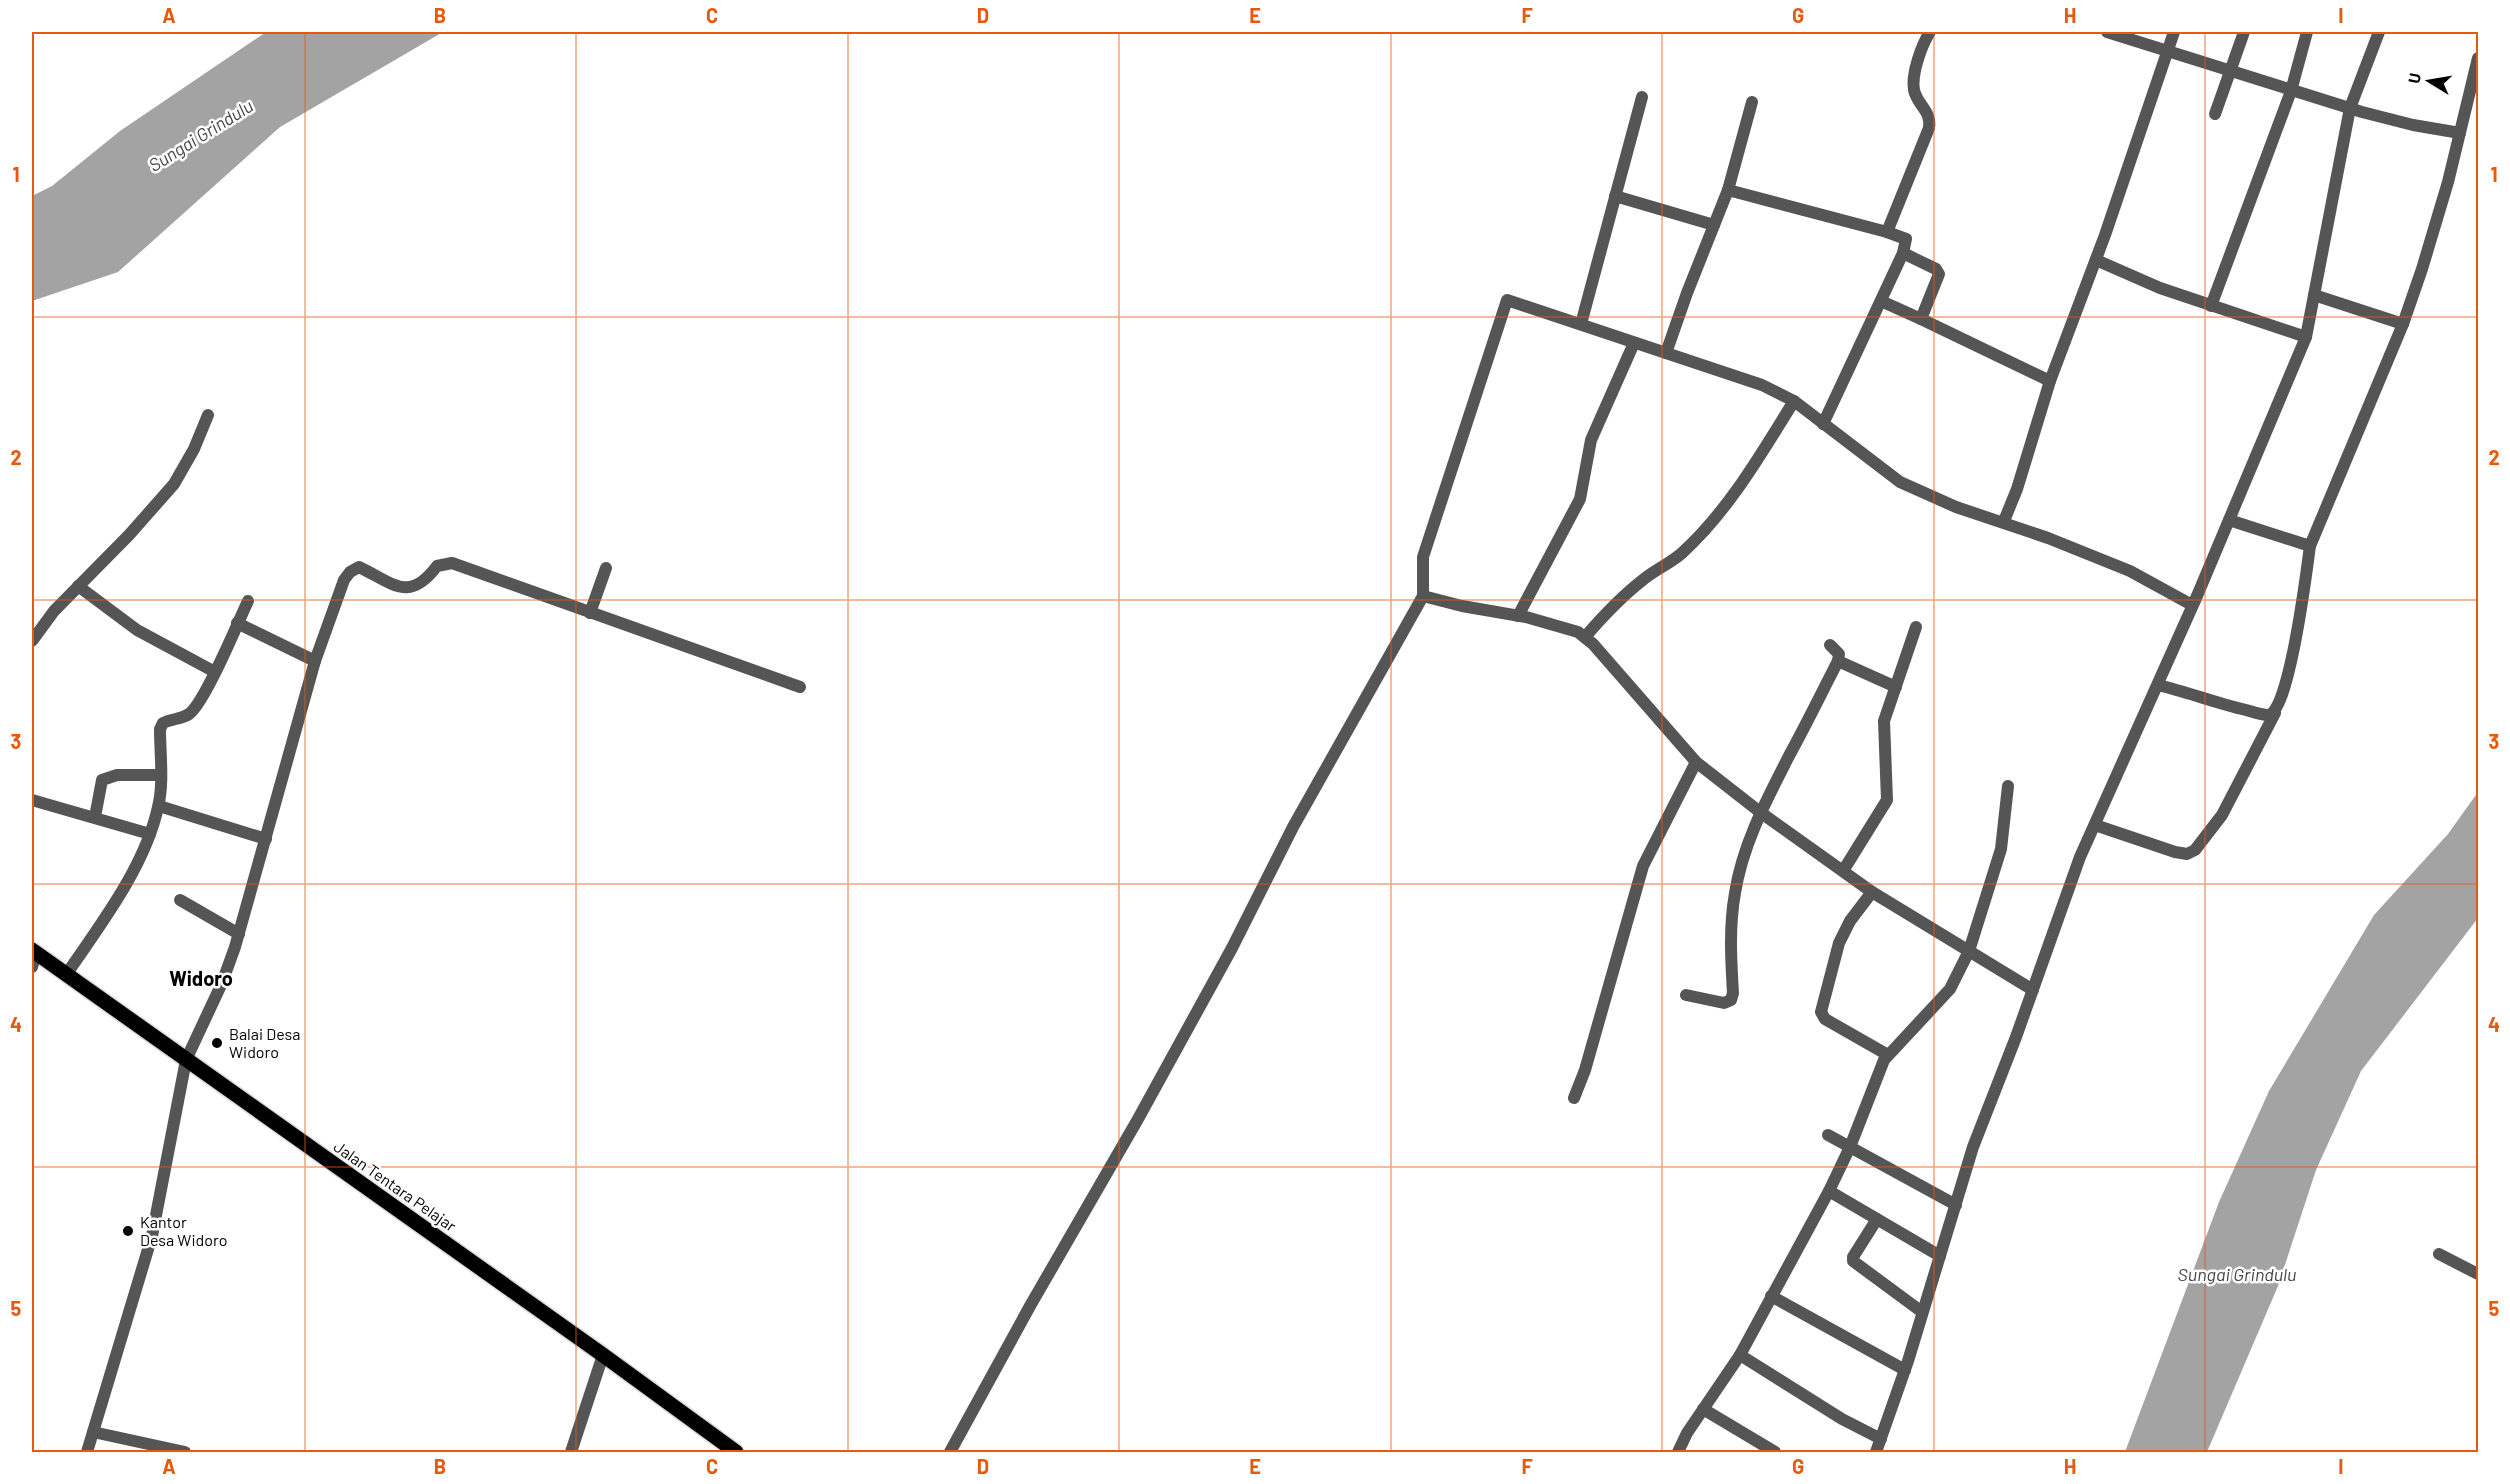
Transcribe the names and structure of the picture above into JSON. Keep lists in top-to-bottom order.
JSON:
{
  "streets": {
    "main road": ["Jalan Tentara Pelajar"]
  },
  "districts": ["Widoro"],
  "water": ["Sungai Grindulu"],
  "places": ["Balai Desa Widoro", "Kantor Desa Widoro"],
  "north": "left",
  "grid": {
    "columns": [
      "A",
      "B",
      "C",
      "D",
      "E",
      "F",
      "G",
      "H",
      "I"
    ],
    "rows": [
      "1",
      "2",
      "3",
      "4",
      "5"
    ]
  }
}
